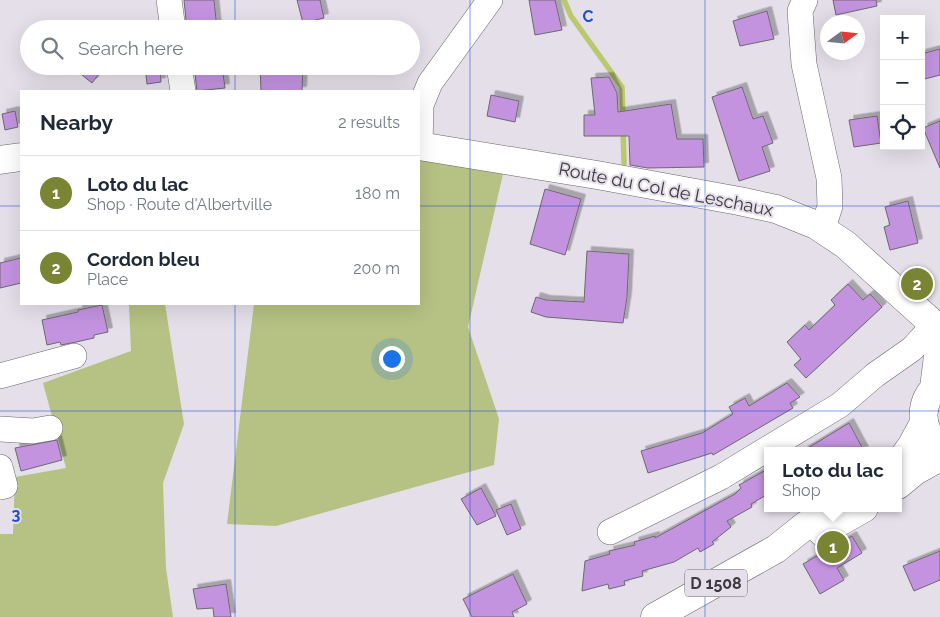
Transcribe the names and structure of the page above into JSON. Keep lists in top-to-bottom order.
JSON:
{
  "streets": {
    "main road": ["Route du Col de Leschaux", "D 1508"]
  },
  "north": "right",
  "page": {
    "map_buttons": ["+", "−"],
    "search": "Search here",
    "heading": ["Nearby", "2 results"],
    "list": [
      {
        "mark": "1",
        "name": "Loto du lac",
        "note": "Shop · Route d'Albertville",
        "value": "180 m"
      },
      {
        "mark": "2",
        "name": "Cordon bleu",
        "note": "Place",
        "value": "200 m"
      }
    ],
    "pins": ["2", "1"],
    "popup": ["Loto du lac", "Shop"]
  },
  "grid": {
    "columns": ["C"],
    "rows": ["3"]
  }
}
